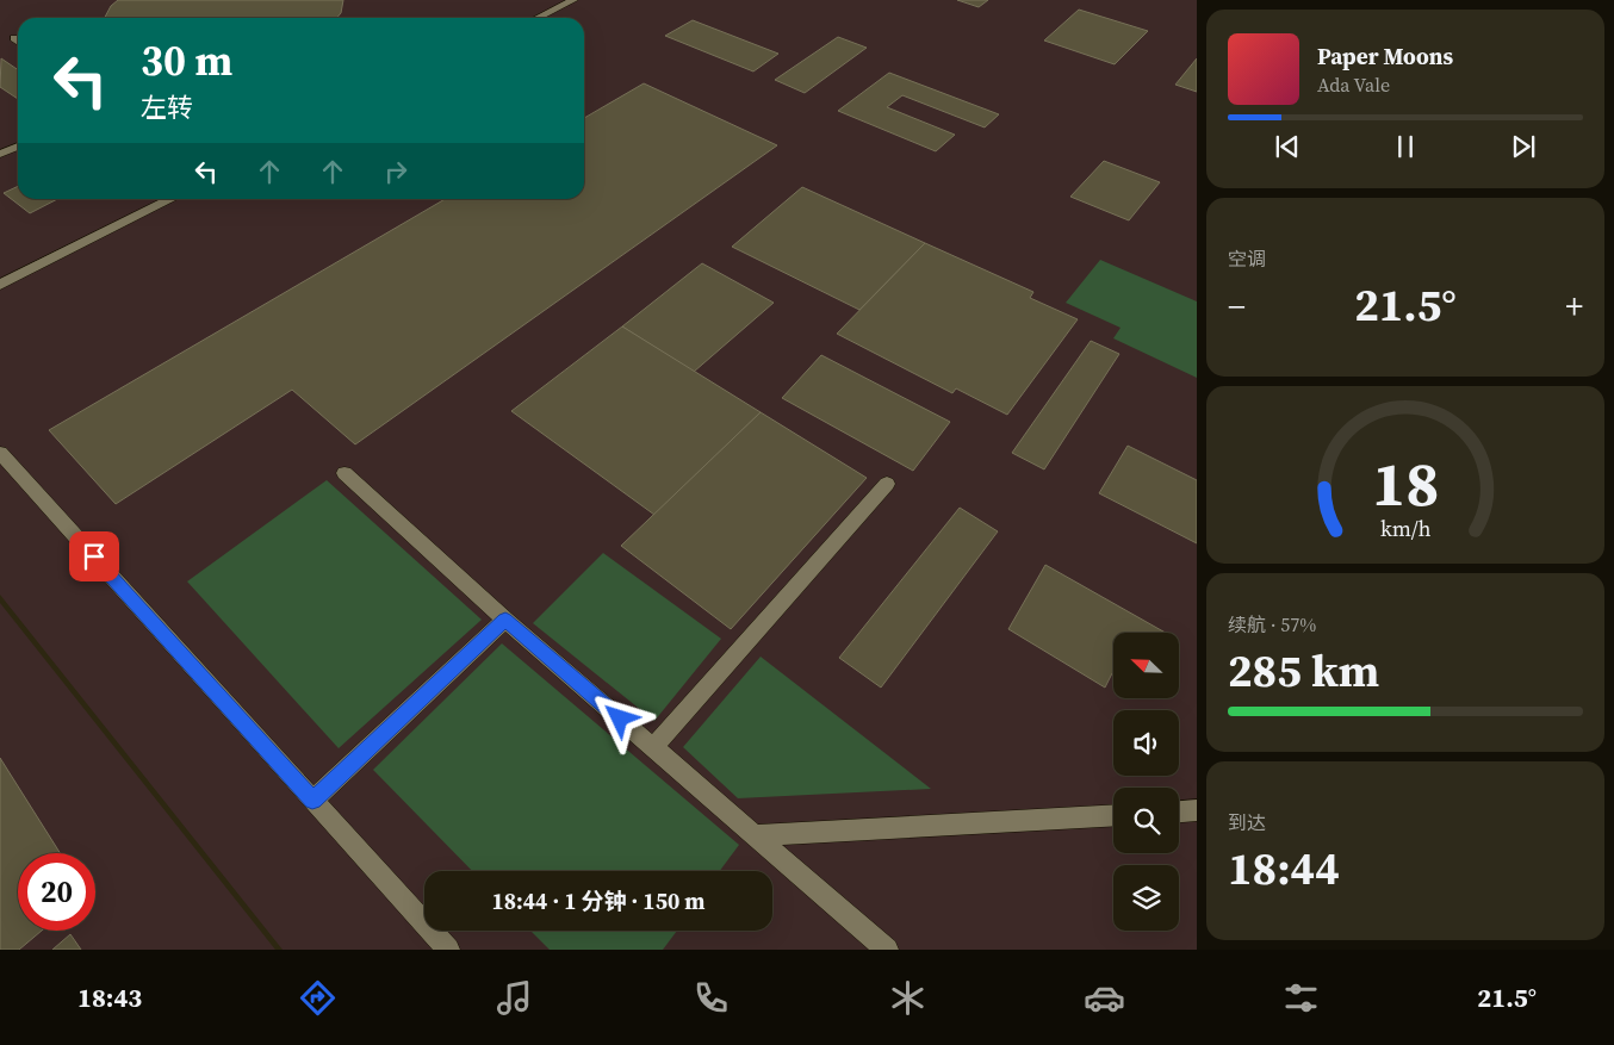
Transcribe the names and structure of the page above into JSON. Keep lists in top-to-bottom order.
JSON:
{
  "north": "top left",
  "page": {
    "turn": ["30 m", "左转"],
    "song": ["Paper Moons", "Ada Vale"],
    "tile": [
      "空调",
      ["续航 · 57%", "285 km"],
      ["到达", "18:44"]
    ],
    "heat": ["−", "21.5°", "+"],
    "limit": "20",
    "trip": "18:44 · 1 分钟 · 150 m",
    "tabs": ["18:43", "21.5°"],
    "gauge": ["18", "km/h"]
  }
}
